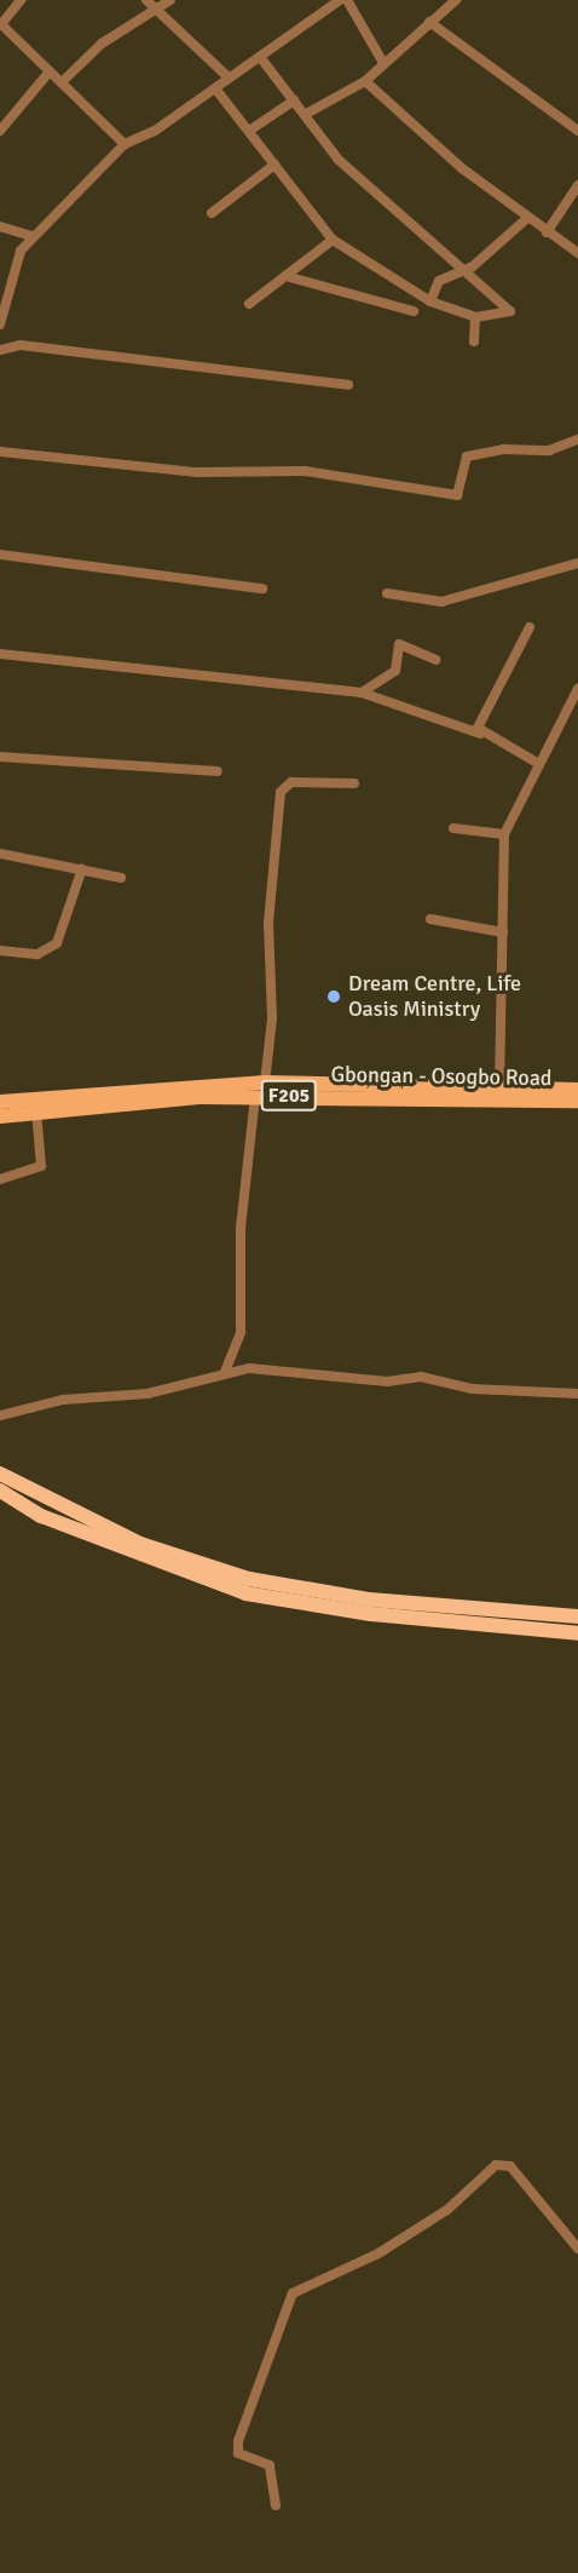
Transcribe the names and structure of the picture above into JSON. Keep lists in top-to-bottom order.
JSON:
{
  "streets": {
    "main road": ["Gbongan - Osogbo Road", "F205"]
  },
  "places": ["Dream Centre, Life Oasis Ministry"]
}
